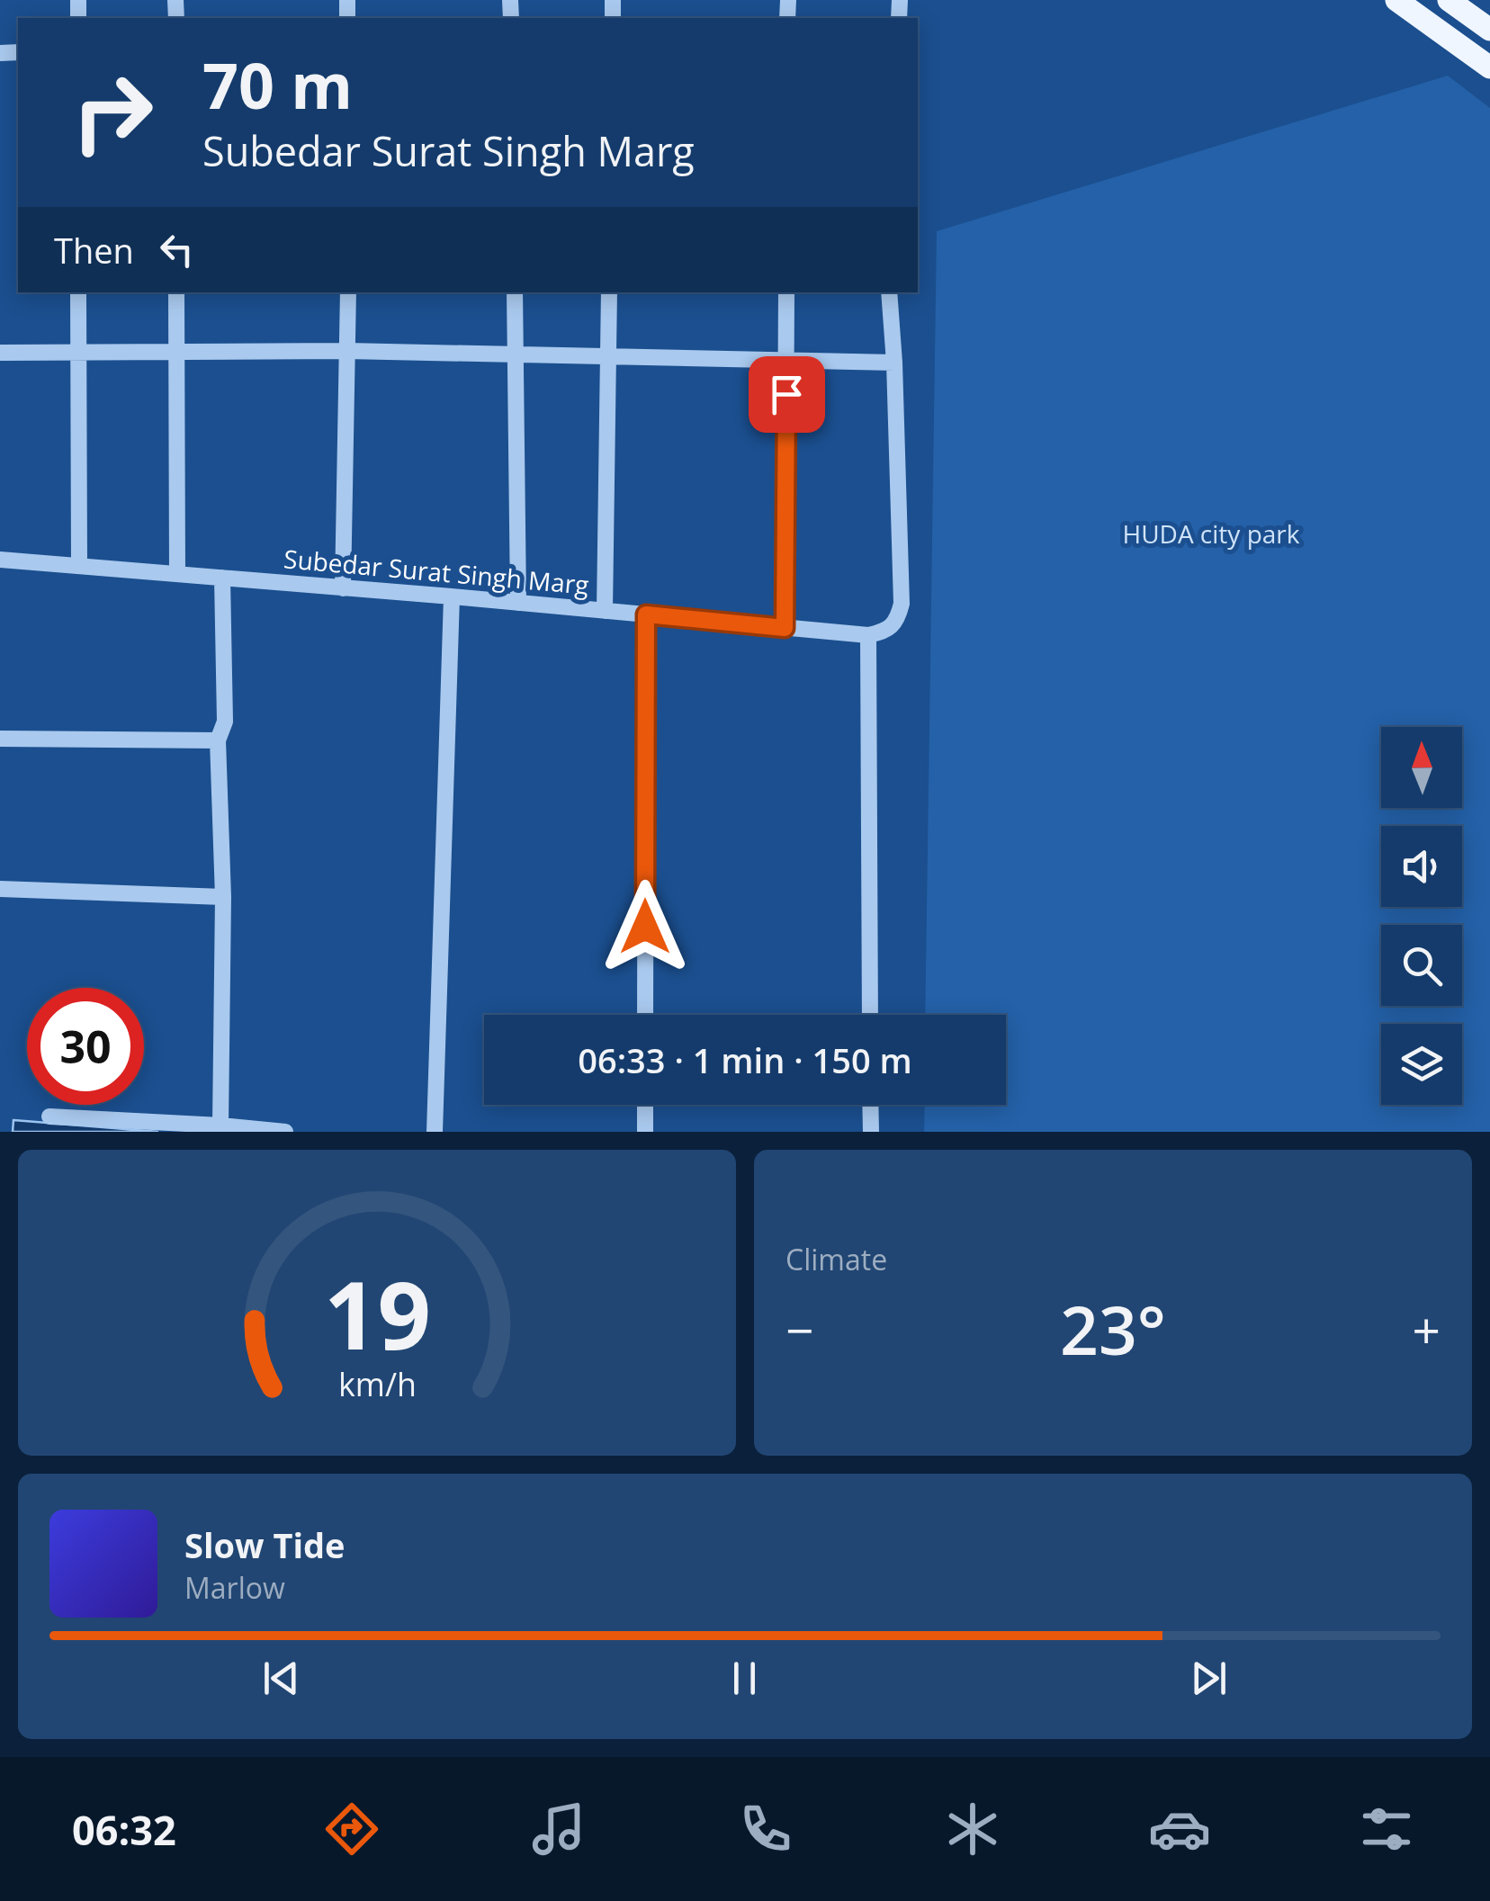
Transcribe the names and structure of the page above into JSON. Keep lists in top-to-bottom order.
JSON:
{
  "streets": {
    "street": ["Subedar Surat Singh Marg"]
  },
  "parks": ["HUDA city park"],
  "north": "top",
  "page": {
    "turn": ["70 m", "Subedar Surat Singh Marg"],
    "then": "Then",
    "limit": "30",
    "trip": "06:33 · 1 min · 150 m",
    "tile": "Climate",
    "heat": ["−", "23°", "+"],
    "song": ["Slow Tide", "Marlow"],
    "tabs": "06:32",
    "gauge": ["19", "km/h"]
  }
}
